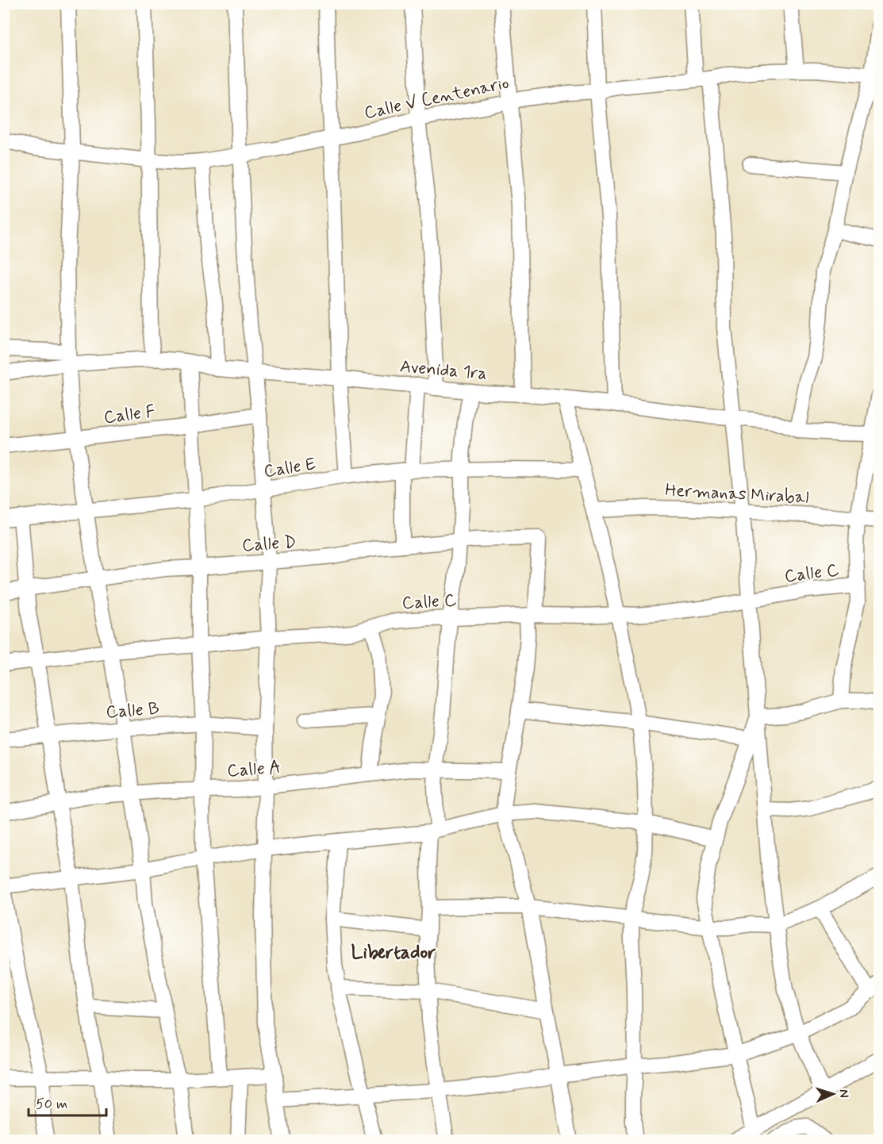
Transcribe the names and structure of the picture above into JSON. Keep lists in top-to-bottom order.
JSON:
{
  "streets": {
    "street": [
      "Calle V Centenario",
      "Avenida 1ra",
      "Calle F",
      "Calle E",
      "Hermanas Mirabal",
      "Calle D",
      "Calle C",
      "Calle B",
      "Calle A"
    ]
  },
  "crossings": [
    ["Calle D", "Calle C"]
  ],
  "districts": ["Libertador"],
  "scale_bar": "50 m",
  "north": "right"
}
